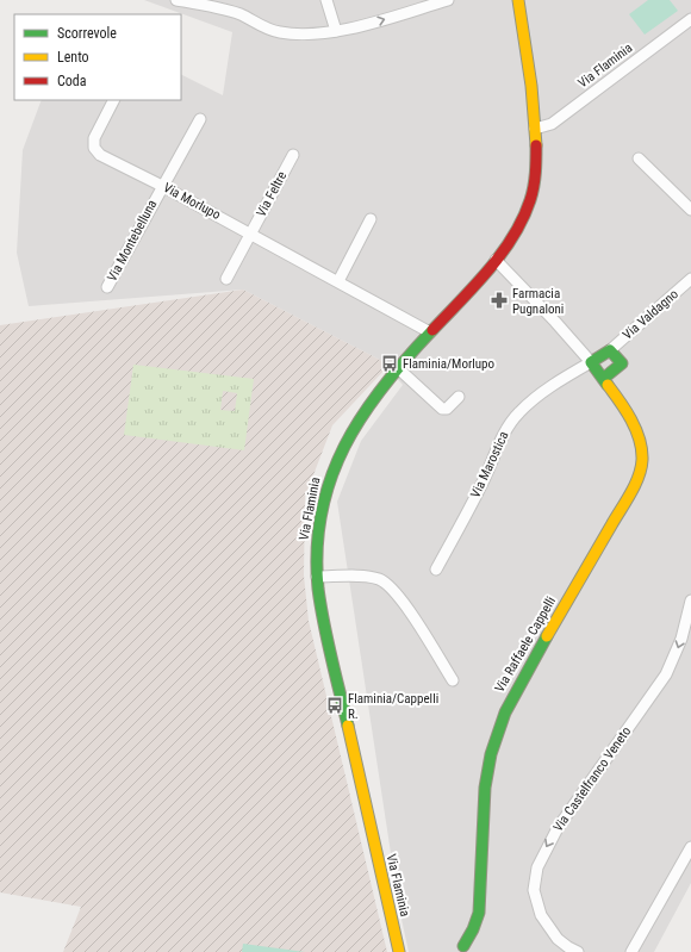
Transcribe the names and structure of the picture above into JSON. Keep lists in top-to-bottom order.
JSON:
{
  "streets": {
    "street": [
      "Via Flaminia",
      "Via Feltre",
      "Via Morlupo",
      "Via Montebelluna",
      "Via Valdagno",
      "Via Marostica",
      "Via Raffaele Cappelli",
      "Via Castelfranco Veneto"
    ]
  },
  "crossings": [
    ["Via Flaminia", "Via Morlupo"],
    ["Via Feltre", "Via Morlupo"],
    ["Via Morlupo", "Via Montebelluna"],
    ["Via Marostica", "Via Raffaele Cappelli"]
  ],
  "one_way": ["Via Castelfranco Veneto"],
  "places": {
    "pharmacy": ["Farmacia Pugnaloni"],
    "bus stop": ["Flaminia/Morlupo", "Flaminia/Cappelli R."]
  },
  "legend": ["Scorrevole", "Lento", "Coda"]
}
